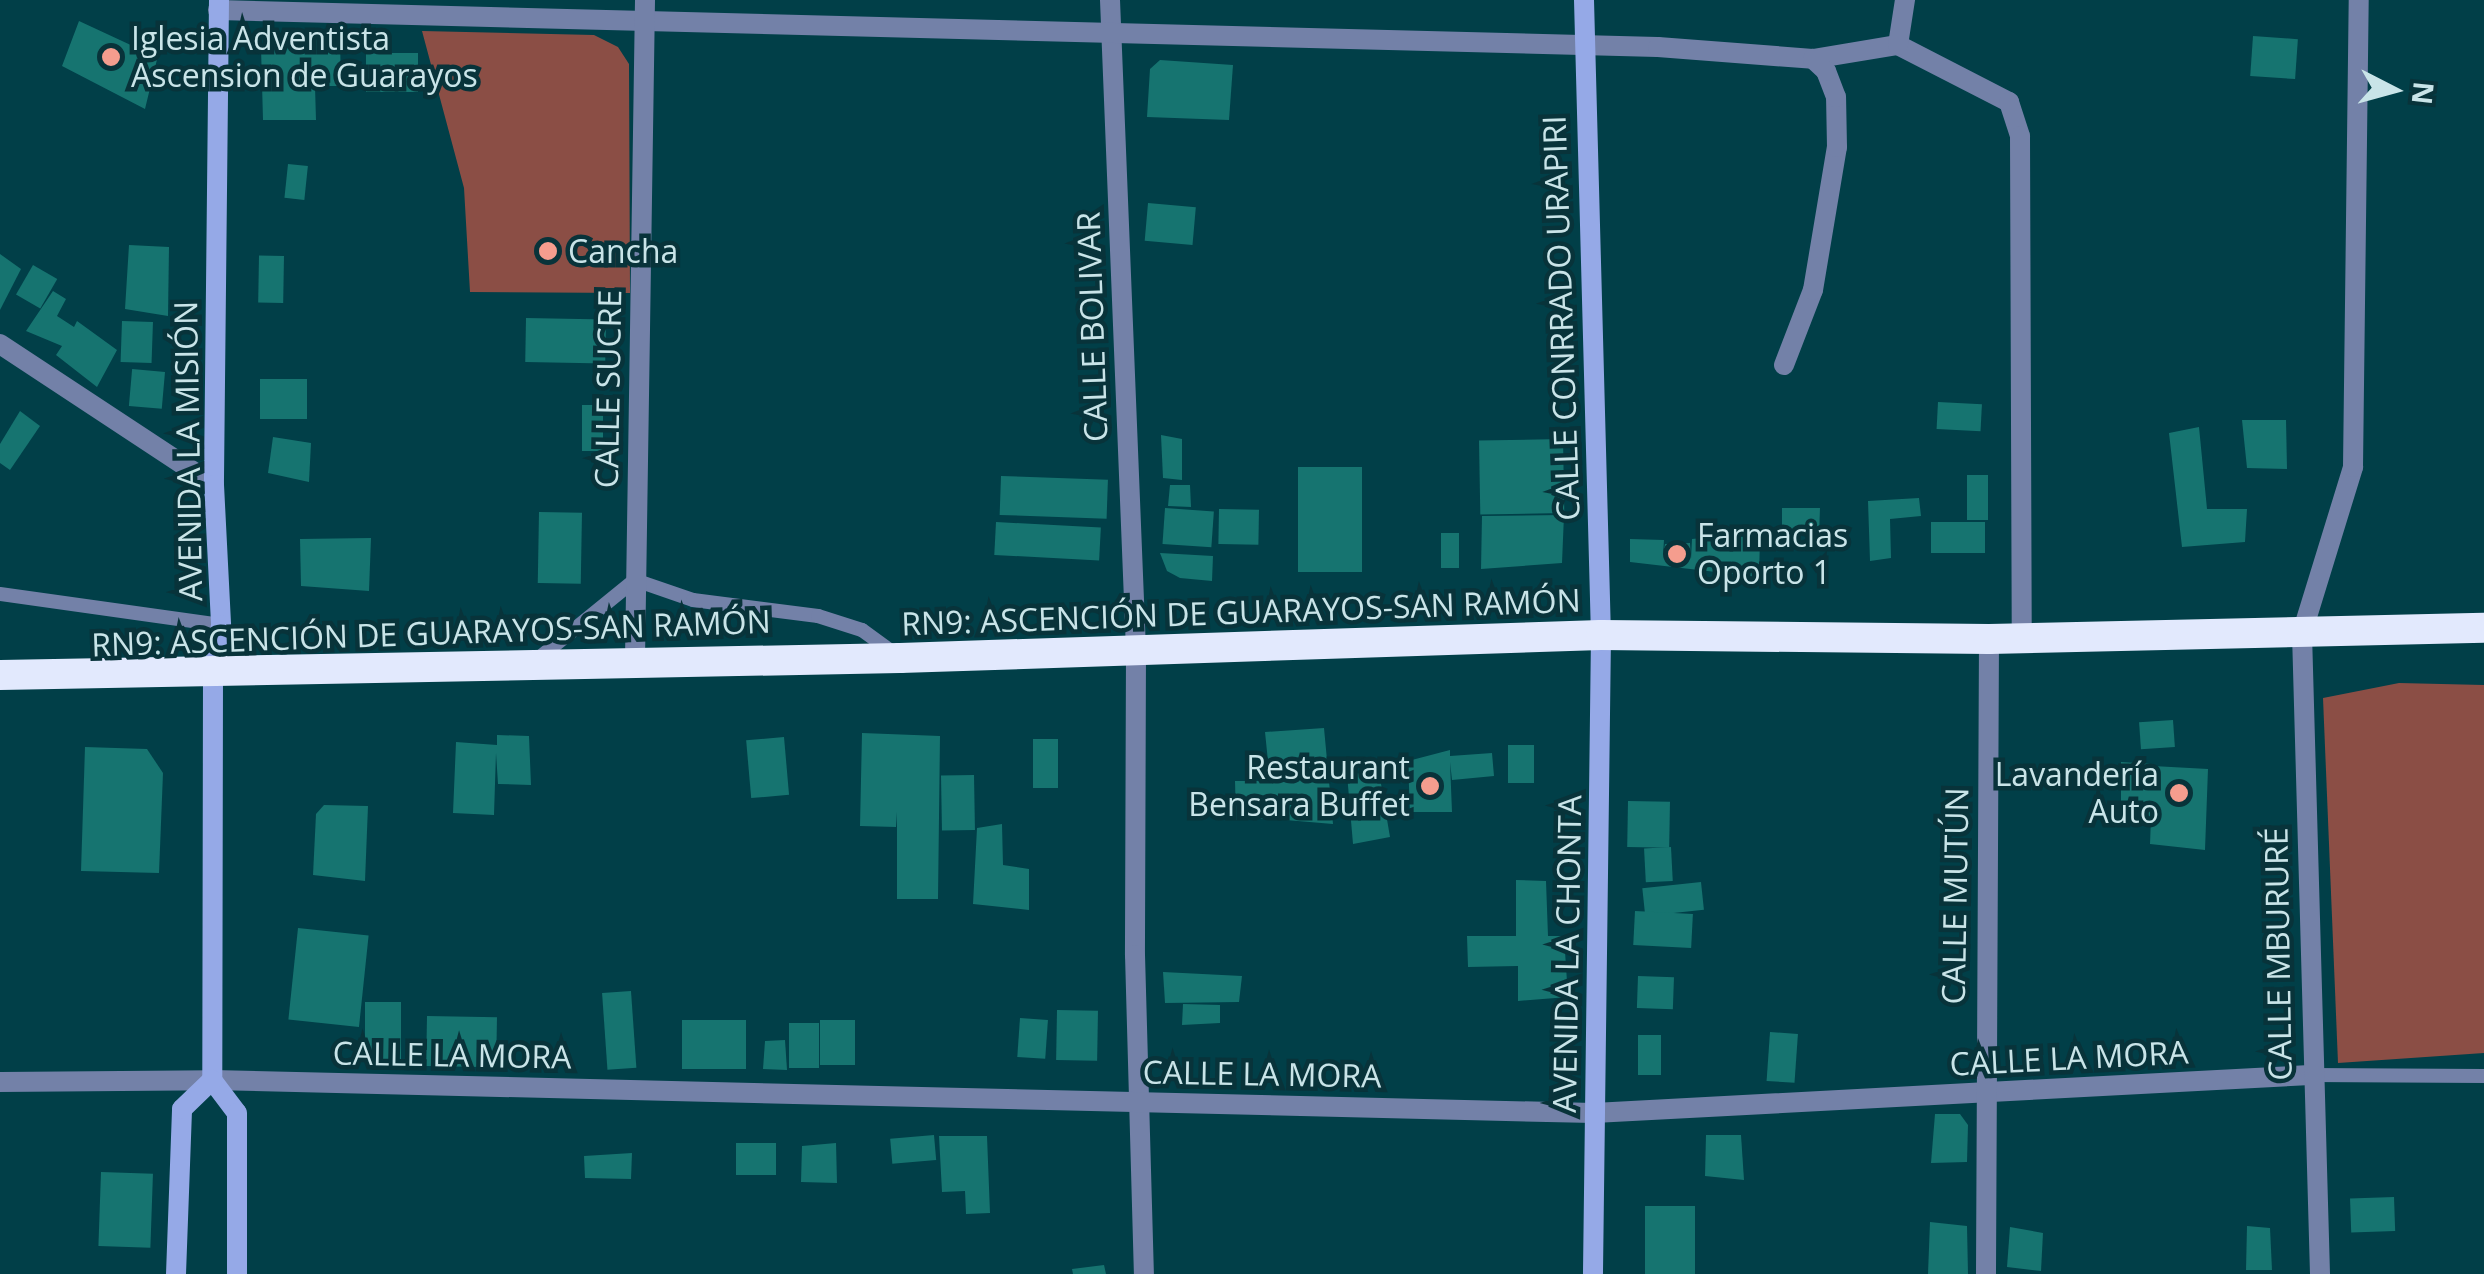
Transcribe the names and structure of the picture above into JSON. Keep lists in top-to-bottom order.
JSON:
{
  "streets": {
    "highway": ["RN9: ASCENCIÓN DE GUARAYOS-SAN RAMÓN"],
    "main road": ["CALLE CONRRADO URAPIRI", "AVENIDA LA MISIÓN", "AVENIDA LA CHONTA"],
    "street": [
      "CALLE BOLIVAR",
      "CALLE SUCRE",
      "CALLE MUTÚN",
      "CALLE MBURURÉ",
      "CALLE LA MORA"
    ]
  },
  "crossings": [
    ["CALLE CONRRADO URAPIRI", "RN9: ASCENCIÓN DE GUARAYOS-SAN RAMÓN"],
    ["CALLE CONRRADO URAPIRI", "AVENIDA LA CHONTA"],
    ["CALLE BOLIVAR", "RN9: ASCENCIÓN DE GUARAYOS-SAN RAMÓN"],
    ["CALLE BOLIVAR", "CALLE LA MORA"],
    ["CALLE SUCRE", "RN9: ASCENCIÓN DE GUARAYOS-SAN RAMÓN"],
    ["AVENIDA LA MISIÓN", "RN9: ASCENCIÓN DE GUARAYOS-SAN RAMÓN"],
    ["AVENIDA LA MISIÓN", "CALLE LA MORA"],
    ["RN9: ASCENCIÓN DE GUARAYOS-SAN RAMÓN", "CALLE MUTÚN"],
    ["RN9: ASCENCIÓN DE GUARAYOS-SAN RAMÓN", "AVENIDA LA CHONTA"],
    ["RN9: ASCENCIÓN DE GUARAYOS-SAN RAMÓN", "CALLE MBURURÉ"],
    ["CALLE MUTÚN", "CALLE LA MORA"],
    ["AVENIDA LA CHONTA", "CALLE LA MORA"],
    ["CALLE MBURURÉ", "CALLE LA MORA"]
  ],
  "places": [
    "Iglesia Adventista Ascension de Guarayos",
    "Cancha",
    "Farmacias Oporto 1",
    "Restaurant Bensara Buffet",
    "Lavandería Auto"
  ],
  "north": "right"
}
